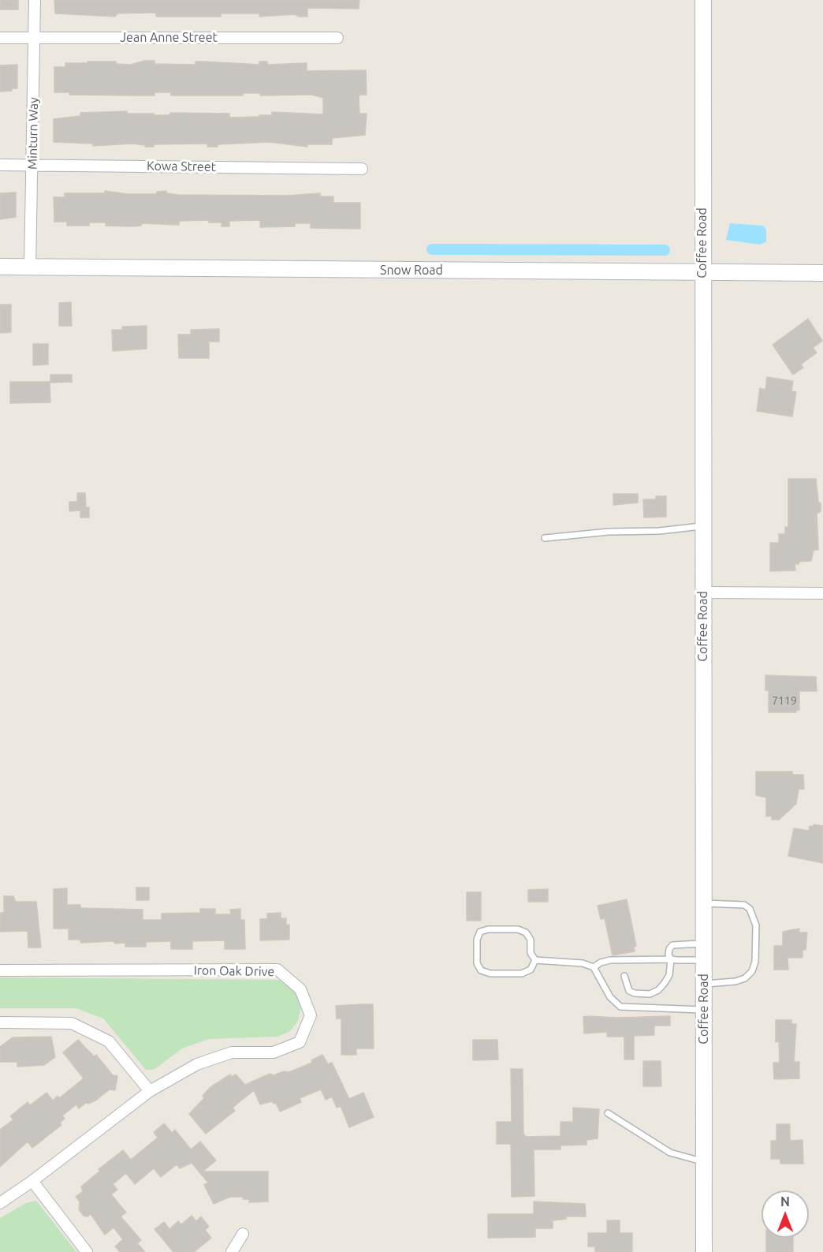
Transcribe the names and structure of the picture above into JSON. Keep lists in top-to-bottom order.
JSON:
{
  "streets": {
    "main road": ["Coffee Road", "Snow Road"],
    "street": [
      "Jean Anne Street",
      "Minturn Way",
      "Kowa Street",
      "Iron Oak Drive"
    ]
  },
  "crossings": [
    ["Jean Anne Street", "Minturn Way"],
    ["Minturn Way", "Kowa Street"],
    ["Minturn Way", "Snow Road"],
    ["Coffee Road", "Snow Road"]
  ],
  "house_numbers": ["7119"],
  "north": "top"
}
